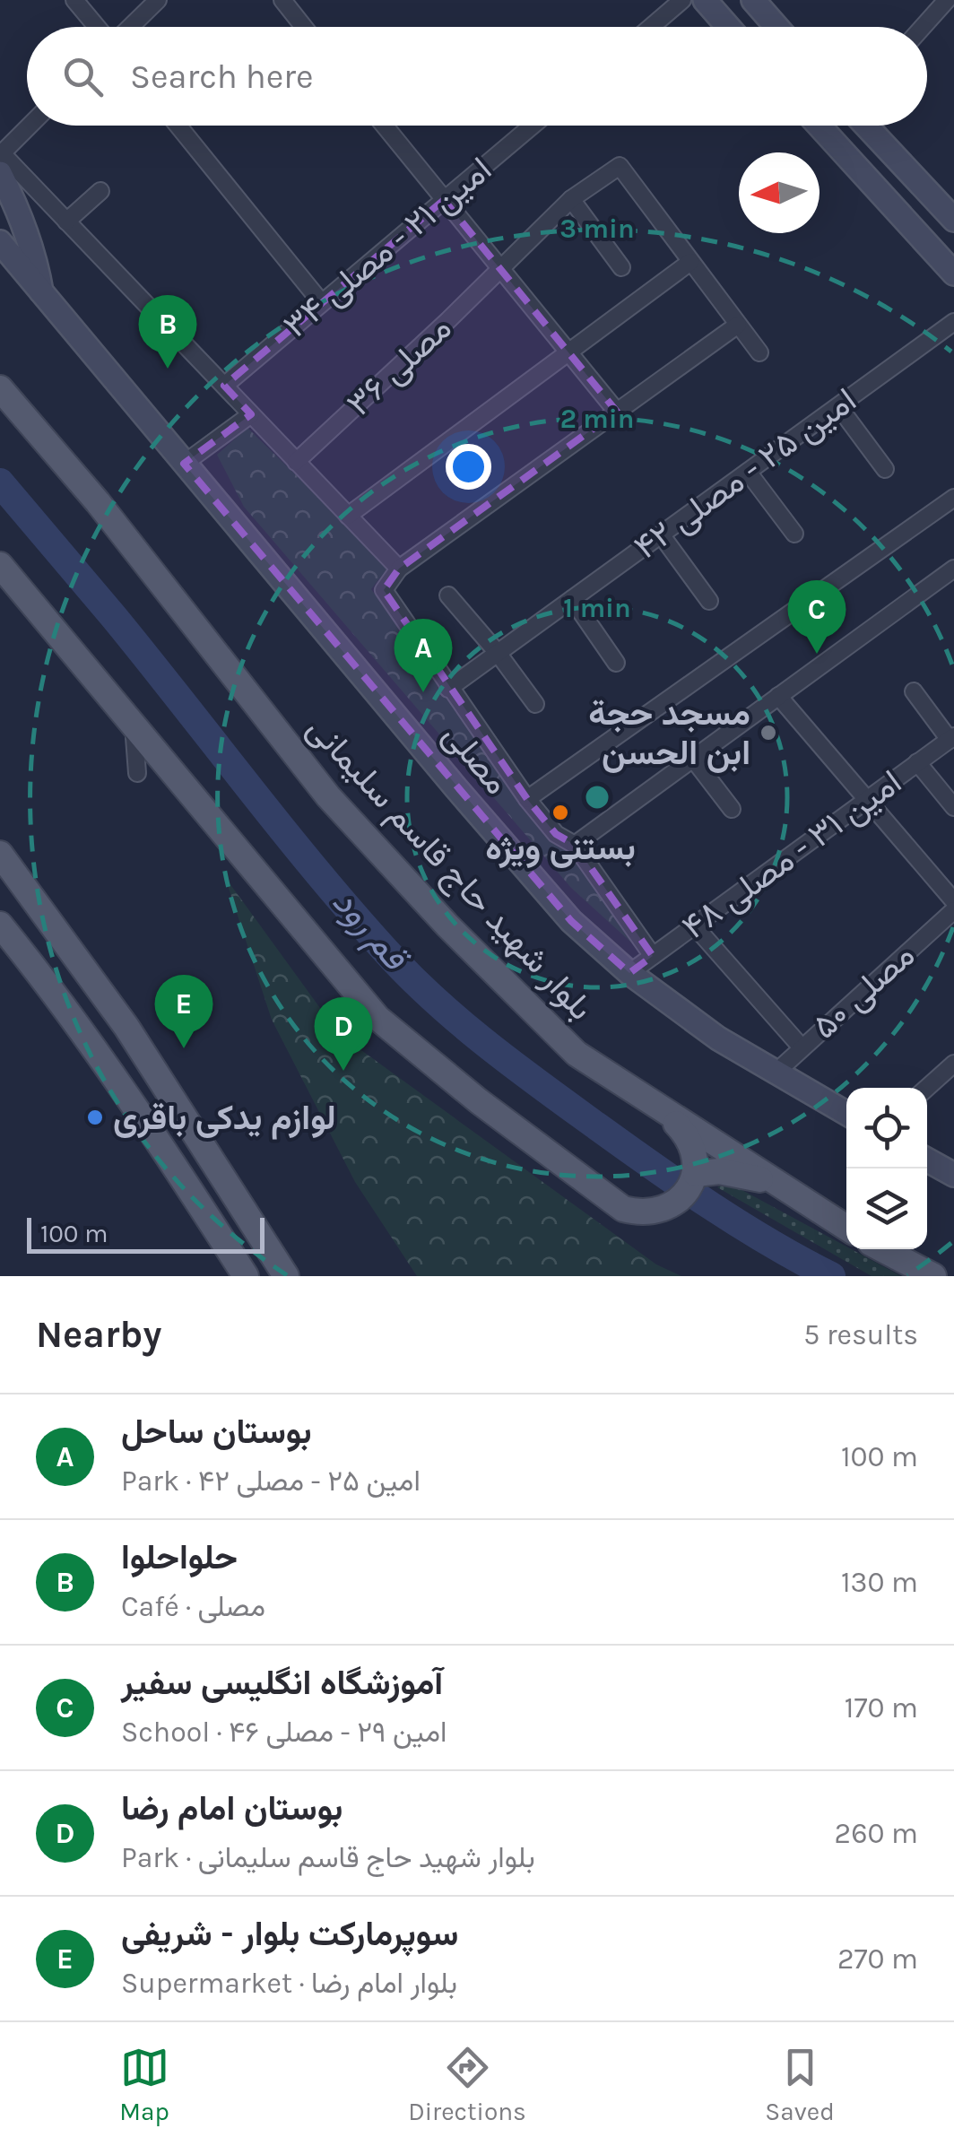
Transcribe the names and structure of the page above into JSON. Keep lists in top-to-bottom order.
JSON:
{
  "streets": {
    "main road": ["مصلی", "بلوار شهید حاج قاسم سلیمانی"],
    "street": [
      "امین ۲۱ - مصلی ۳۴",
      "مصلی ۳۶",
      "امین ۲۵ - مصلی ۴۲",
      "امین ۳۱ - مصلی ۴۸",
      "مصلی ۵۰"
    ]
  },
  "crossings": [
    ["مصلی", "امین ۳۱ - مصلی ۴۸"],
    ["مصلی", "مصلی ۵۰"]
  ],
  "water": ["قم رود"],
  "places": ["مسجد حجة ابن الحسن", "بستنی ویژه", "لوازم یدکی باقری"],
  "scale_bar": "100 m",
  "north": "left",
  "page": {
    "search": "Search here",
    "pins": [
      "B",
      "C",
      "A",
      "E",
      "D"
    ],
    "scale": "100 m",
    "heading": ["Nearby", "5 results"],
    "list": [
      {
        "mark": "A",
        "name": "بوستان ساحل",
        "note": "Park · امین ۲۵ - مصلی ۴۲",
        "value": "100 m"
      },
      {
        "mark": "B",
        "name": "حلواحلوا",
        "note": "Café · مصلی",
        "value": "130 m"
      },
      {
        "mark": "C",
        "name": "آموزشگاه انگلیسی سفیر",
        "note": "School · امین ۲۹ - مصلی ۴۶",
        "value": "170 m"
      },
      {
        "mark": "D",
        "name": "بوستان امام رضا",
        "note": "Park · بلوار شهید حاج قاسم سلیمانی",
        "value": "260 m"
      },
      {
        "mark": "E",
        "name": "سوپرمارکت بلوار - شریفی",
        "note": "Supermarket · بلوار امام رضا",
        "value": "270 m"
      }
    ],
    "nav": ["Map", "Directions", "Saved"]
  },
  "rings": ["3 min", "2 min", "1 min"]
}
